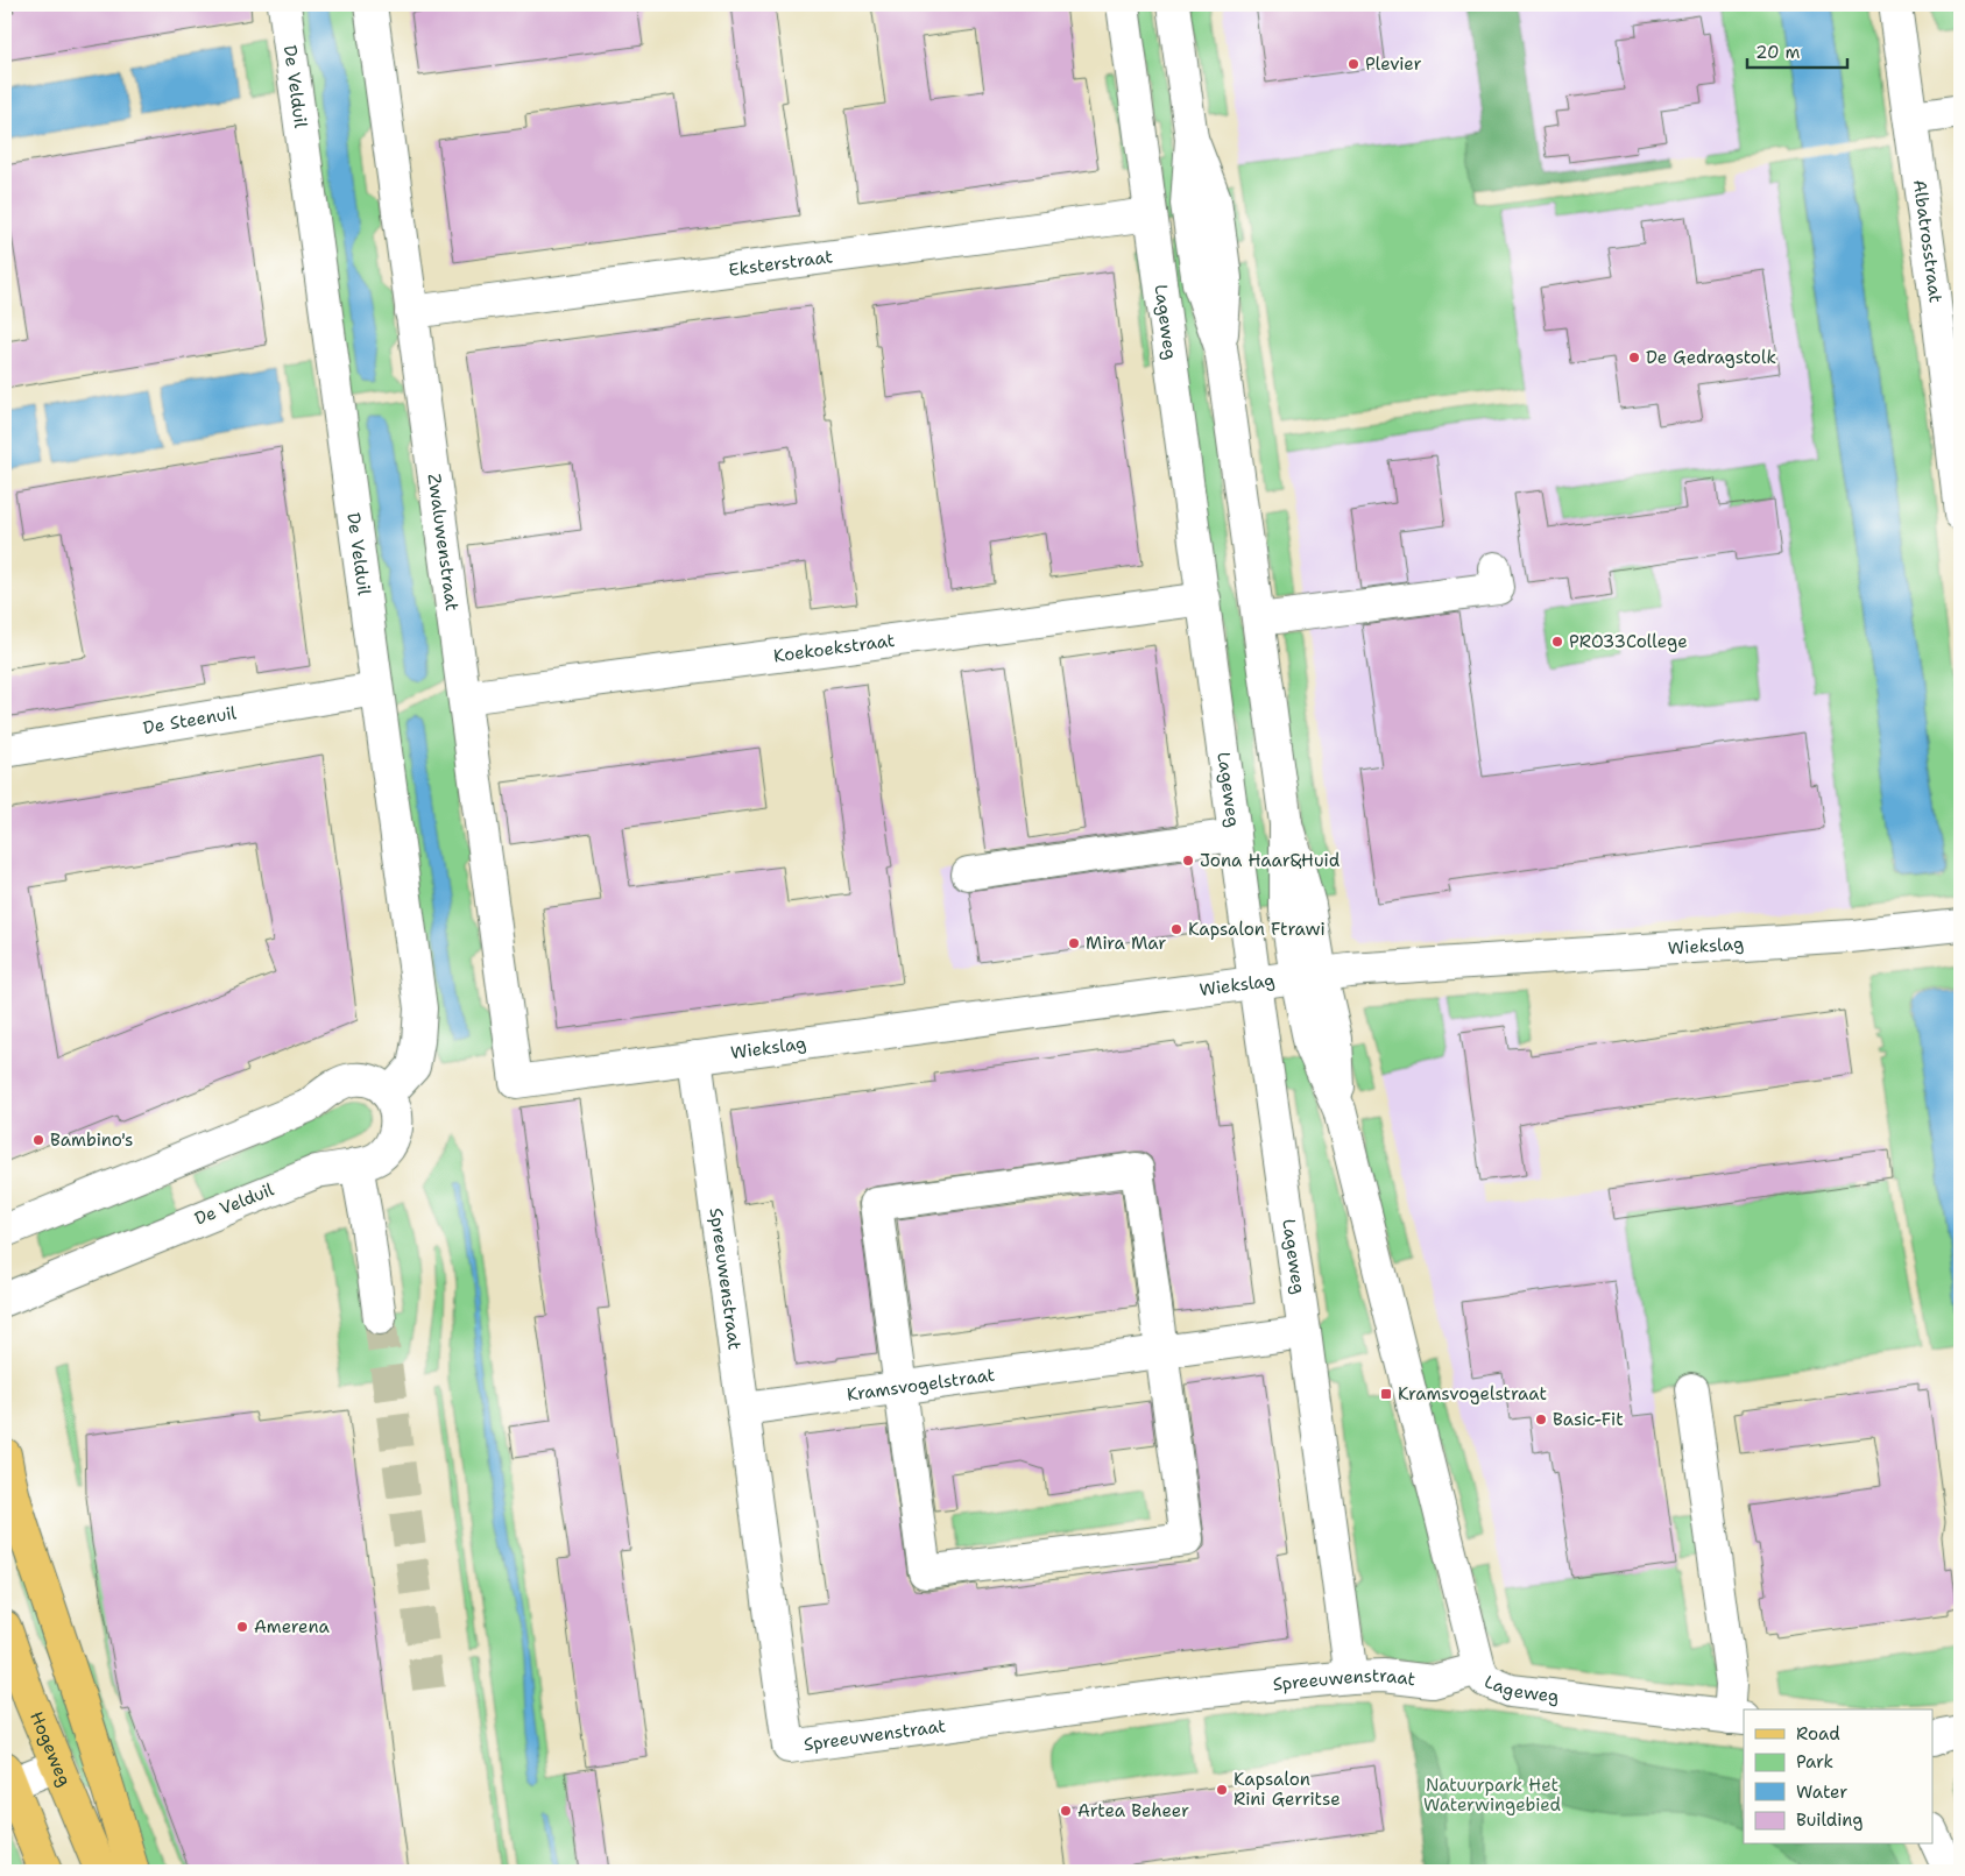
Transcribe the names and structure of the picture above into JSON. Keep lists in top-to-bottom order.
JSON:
{
  "streets": {
    "main road": ["Hogeweg"],
    "street": [
      "De Velduil",
      "Albatrosstraat",
      "Eksterstraat",
      "Lageweg",
      "Zwaluwenstraat",
      "Koekoekstraat",
      "De Steenuil",
      "Wiekslag",
      "Spreeuwenstraat",
      "Kramsvogelstraat"
    ]
  },
  "crossings": [
    ["De Velduil", "De Steenuil"],
    ["Eksterstraat", "Lageweg"],
    ["Eksterstraat", "Zwaluwenstraat"],
    ["Lageweg", "Koekoekstraat"],
    ["Lageweg", "Wiekslag"],
    ["Lageweg", "Spreeuwenstraat"],
    ["Lageweg", "Kramsvogelstraat"],
    ["Zwaluwenstraat", "Koekoekstraat"],
    ["Zwaluwenstraat", "Wiekslag"],
    ["Wiekslag", "Spreeuwenstraat"],
    ["Spreeuwenstraat", "Kramsvogelstraat"]
  ],
  "parks": ["Natuurpark Het Waterwingebied"],
  "places": {
    "other": [
      "Plevier",
      "De Gedragstolk",
      "PRO33College",
      "Jona Haar&Huid",
      "Kapsalon Ftrawi",
      "Mira Mar",
      "Bambino's",
      "Basic-Fit",
      "Amerena",
      "Kapsalon Rini Gerritse",
      "Artea Beheer"
    ],
    "transit": ["Kramsvogelstraat"]
  },
  "legend": [
    "Road",
    "Park",
    "Water",
    "Building"
  ],
  "scale_bar": "20 m"
}
